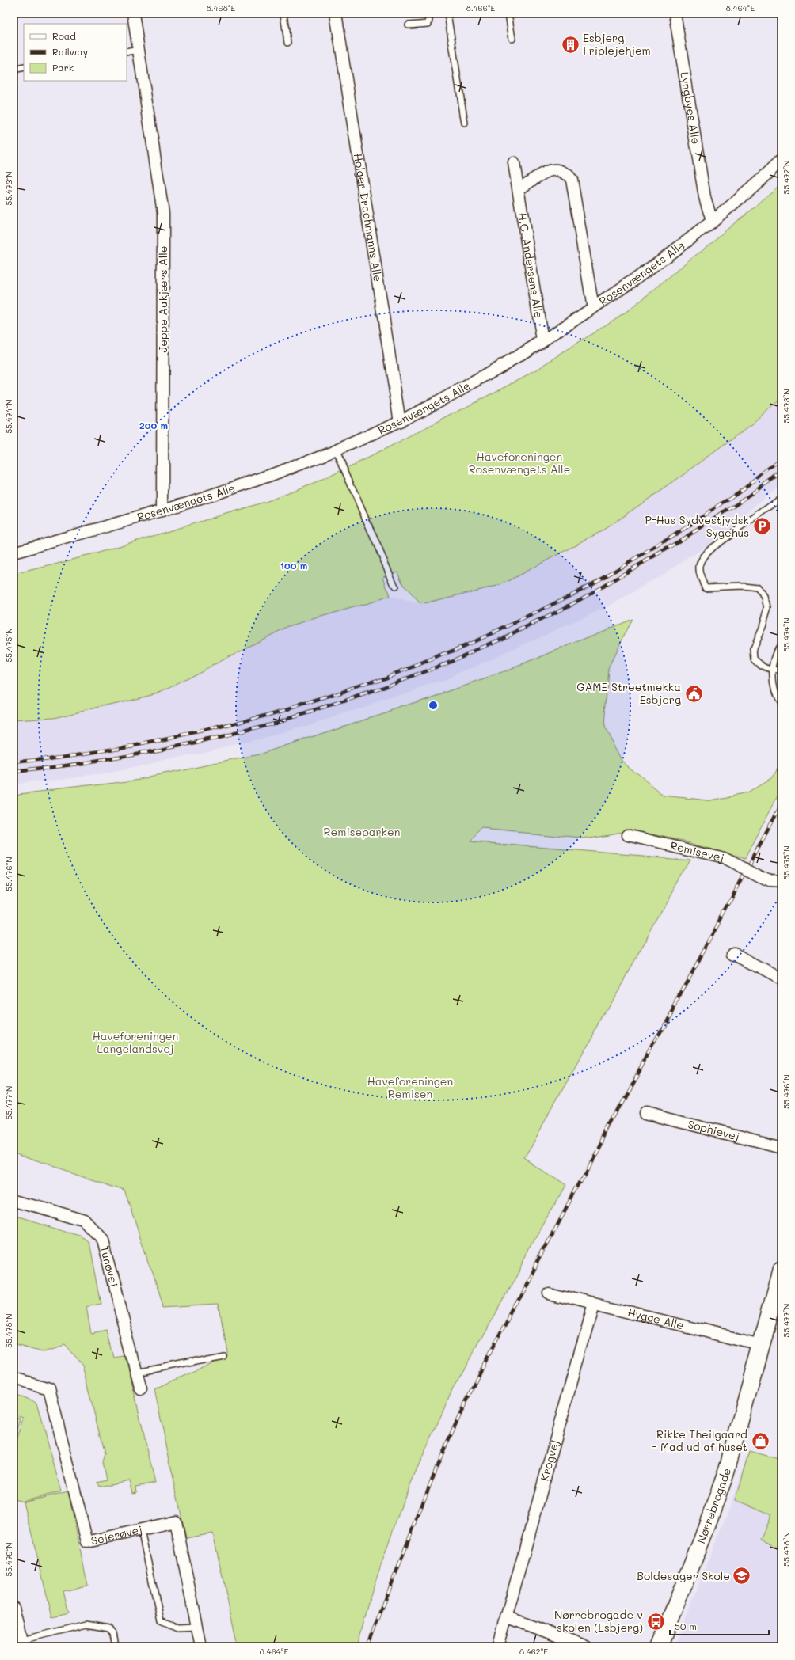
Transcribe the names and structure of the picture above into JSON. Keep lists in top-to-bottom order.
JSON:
{
  "streets": {
    "street": [
      "Lyngbyes Alle",
      "Holger Drachmanns Alle",
      "H.C. Andersens Alle",
      "Rosenvængets Alle",
      "Jeppe Aakjærs Alle",
      "Remisevej",
      "Sophievej",
      "Tunøvej",
      "Hygge Alle",
      "Krogvej",
      "Nørrebrogade",
      "Sejerøvej"
    ]
  },
  "crossings": [
    ["Lyngbyes Alle", "Rosenvængets Alle"],
    ["Holger Drachmanns Alle", "Rosenvængets Alle"],
    ["H.C. Andersens Alle", "Rosenvængets Alle"],
    ["Rosenvængets Alle", "Jeppe Aakjærs Alle"],
    ["Hygge Alle", "Krogvej"],
    ["Hygge Alle", "Nørrebrogade"]
  ],
  "parks": [
    "Haveforeningen Rosenvængets Alle",
    "Remiseparken",
    "Haveforeningen Langelandsvej",
    "Haveforeningen Remisen"
  ],
  "places": {
    "building": ["Esbjerg Friplejehjem"],
    "parking": ["P-Hus Sydvestjydsk Sygehus"],
    "public building": ["GAME Streetmekka Esbjerg"],
    "shop": ["Rikke Theilgaard - Mad ud af huset"],
    "school or university": ["Boldesager Skole"],
    "bus stop": ["Nørrebrogade v skolen (Esbjerg)"]
  },
  "legend": ["Road", "Railway", "Park"],
  "scale_bar": "50 m",
  "coordinates": [
    "8.468°E",
    "8.466°E",
    "8.464°E",
    "55.472°N",
    "55.473°N",
    "55.474°N",
    "55.475°N",
    "55.476°N",
    "55.477°N",
    "55.478°N",
    "55.479°N",
    "8.462°E"
  ],
  "rings": ["200 m", "100 m"]
}
